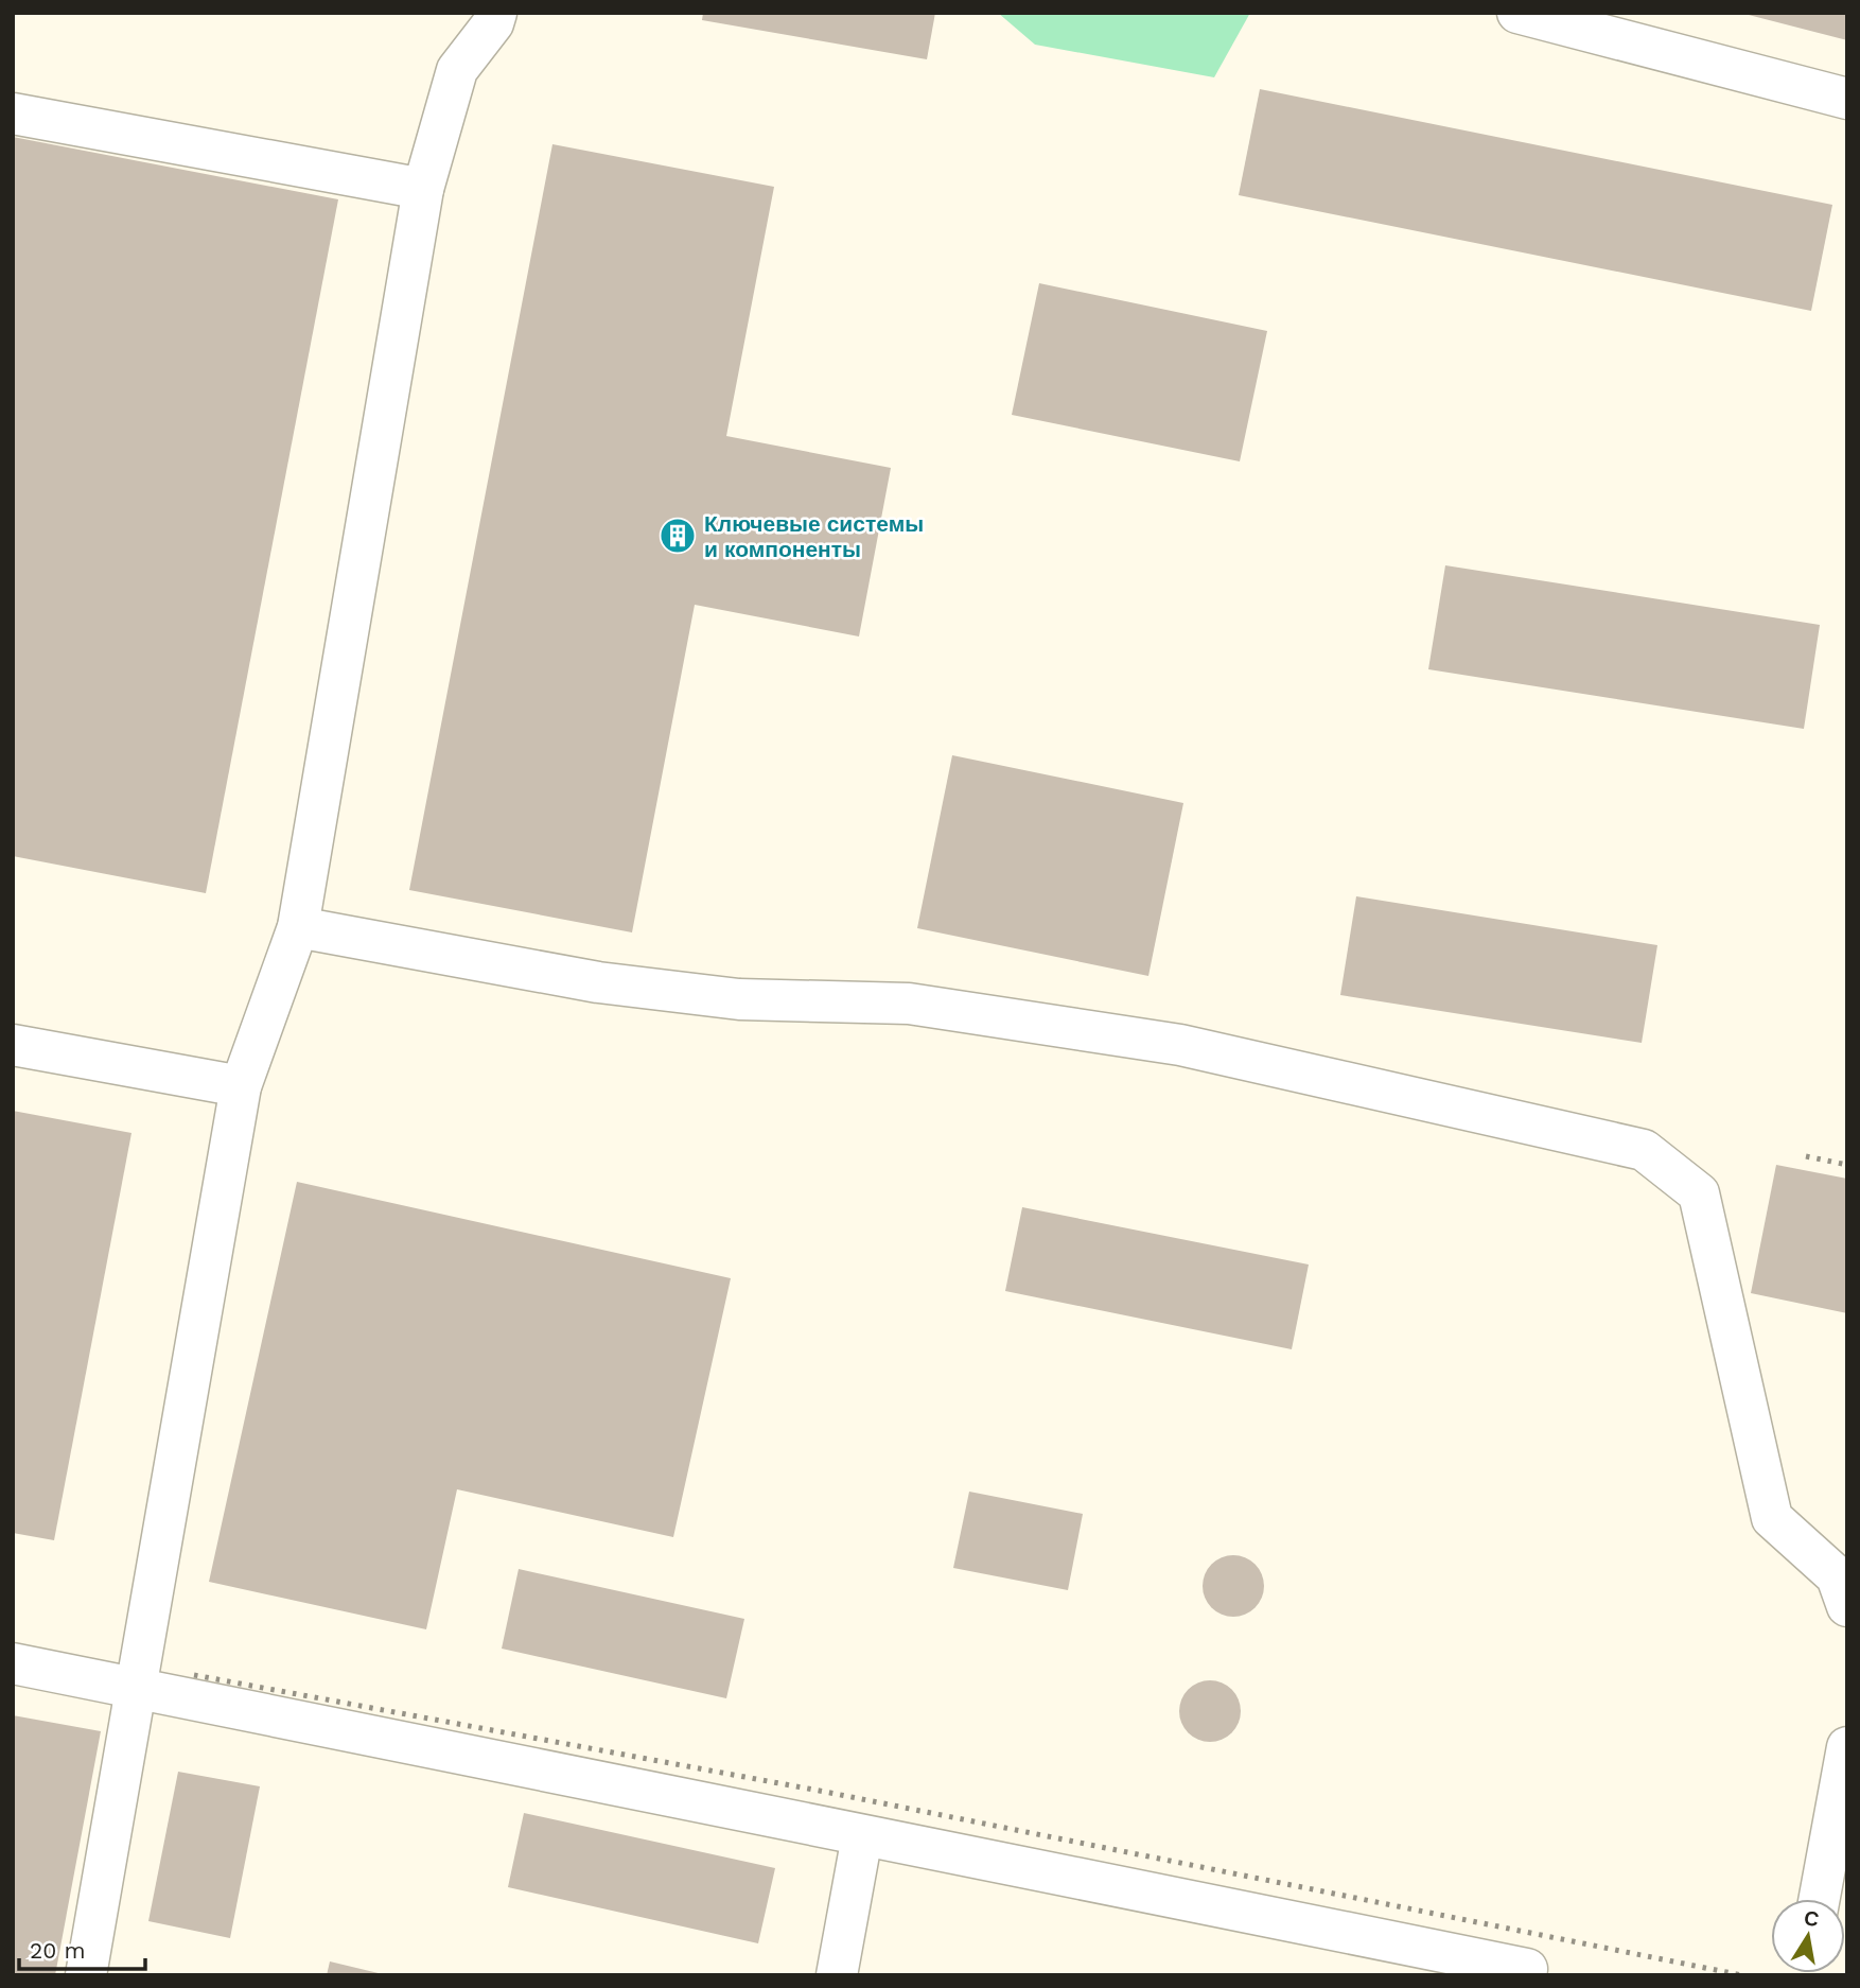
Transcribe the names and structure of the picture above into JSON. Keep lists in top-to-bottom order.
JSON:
{
  "places": {
    "building": ["Ключевые системы и компоненты"]
  },
  "scale_bar": "20 m",
  "north": "top"
}
